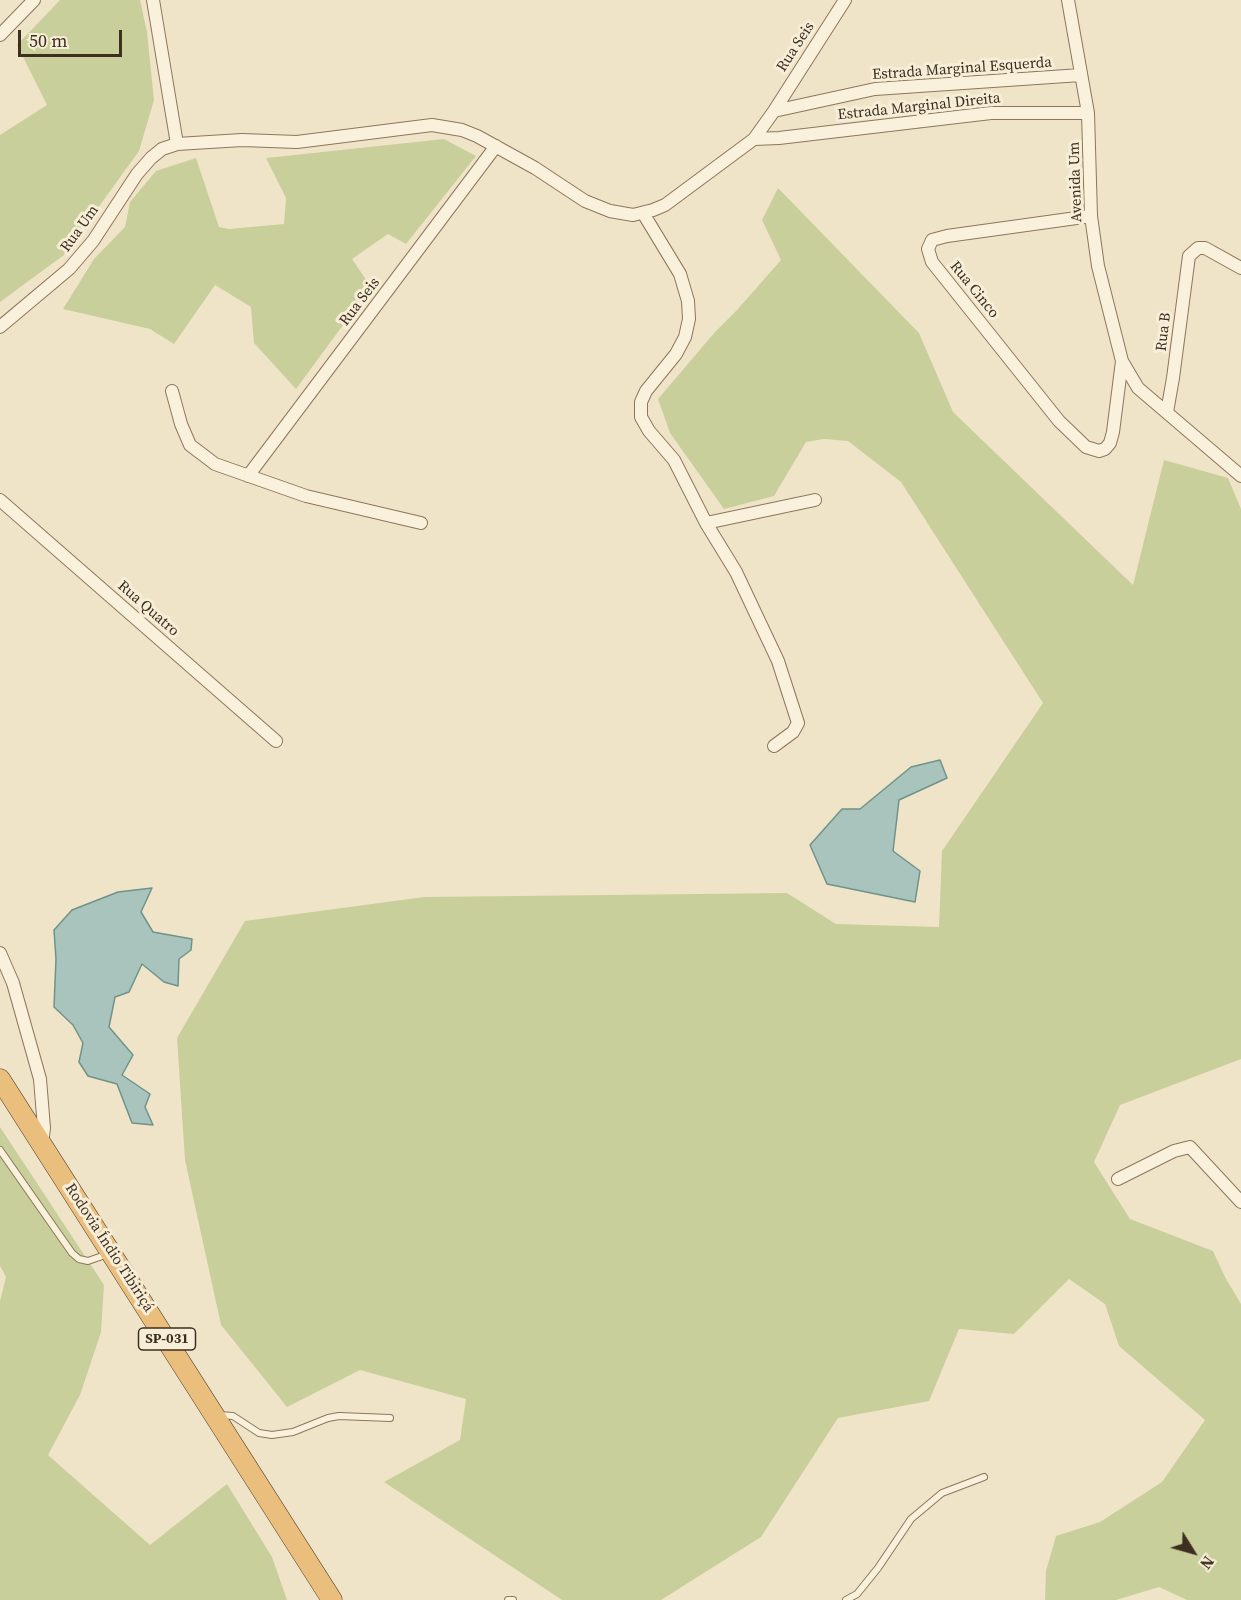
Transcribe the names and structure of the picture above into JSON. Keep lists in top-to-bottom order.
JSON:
{
  "streets": {
    "highway": ["Rodovia Índio Tibiriçá", "SP-031"],
    "street": [
      "Rua Seis",
      "Estrada Marginal Esquerda",
      "Estrada Marginal Direita",
      "Avenida Um",
      "Rua Um",
      "Rua Cinco",
      "Rua B",
      "Rua Quatro"
    ]
  },
  "crossings": [
    ["Rua Seis", "Estrada Marginal Esquerda"],
    ["Rua Seis", "Estrada Marginal Direita"],
    ["Estrada Marginal Esquerda", "Avenida Um"],
    ["Estrada Marginal Direita", "Avenida Um"],
    ["Avenida Um", "Rua Cinco"],
    ["Avenida Um", "Rua B"]
  ],
  "scale_bar": "50 m",
  "north": "bottom right"
}
